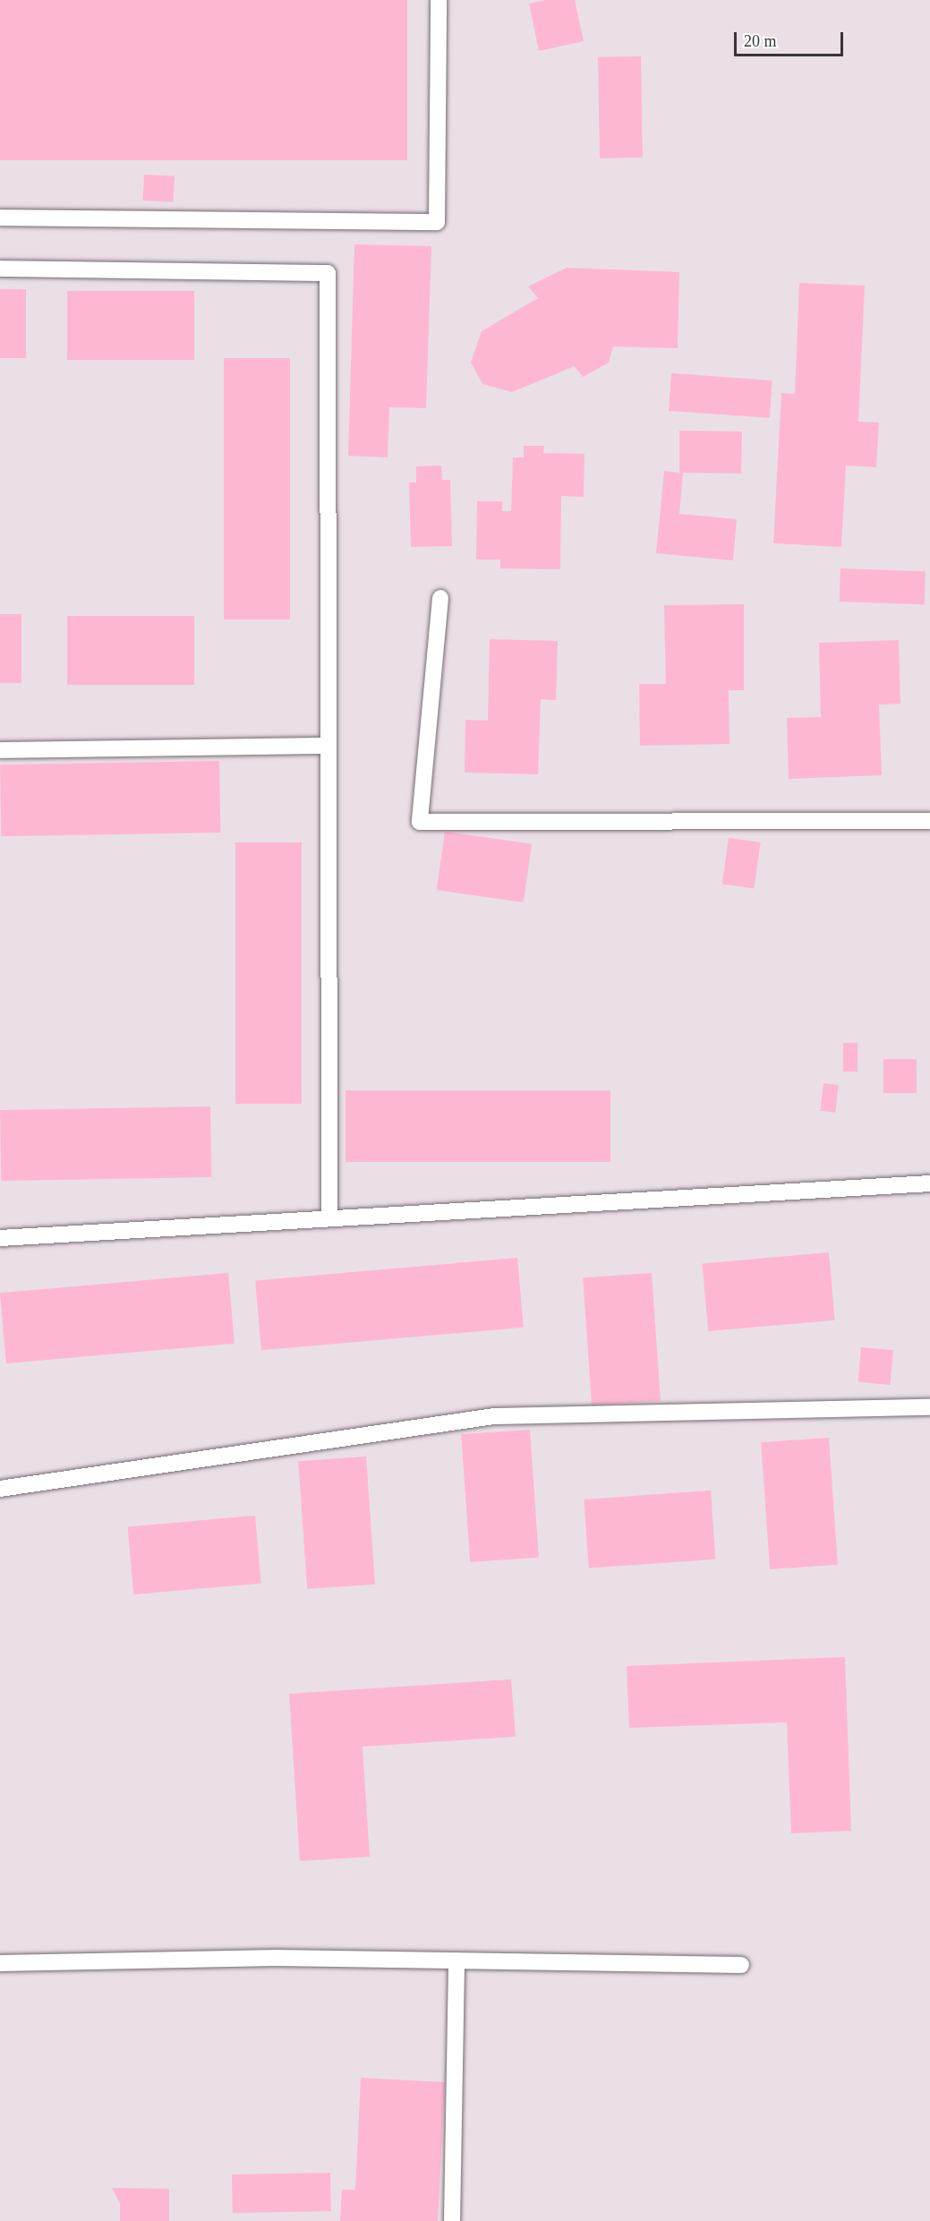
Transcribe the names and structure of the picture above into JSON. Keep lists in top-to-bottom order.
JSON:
{
  "scale_bar": "20 m"
}
